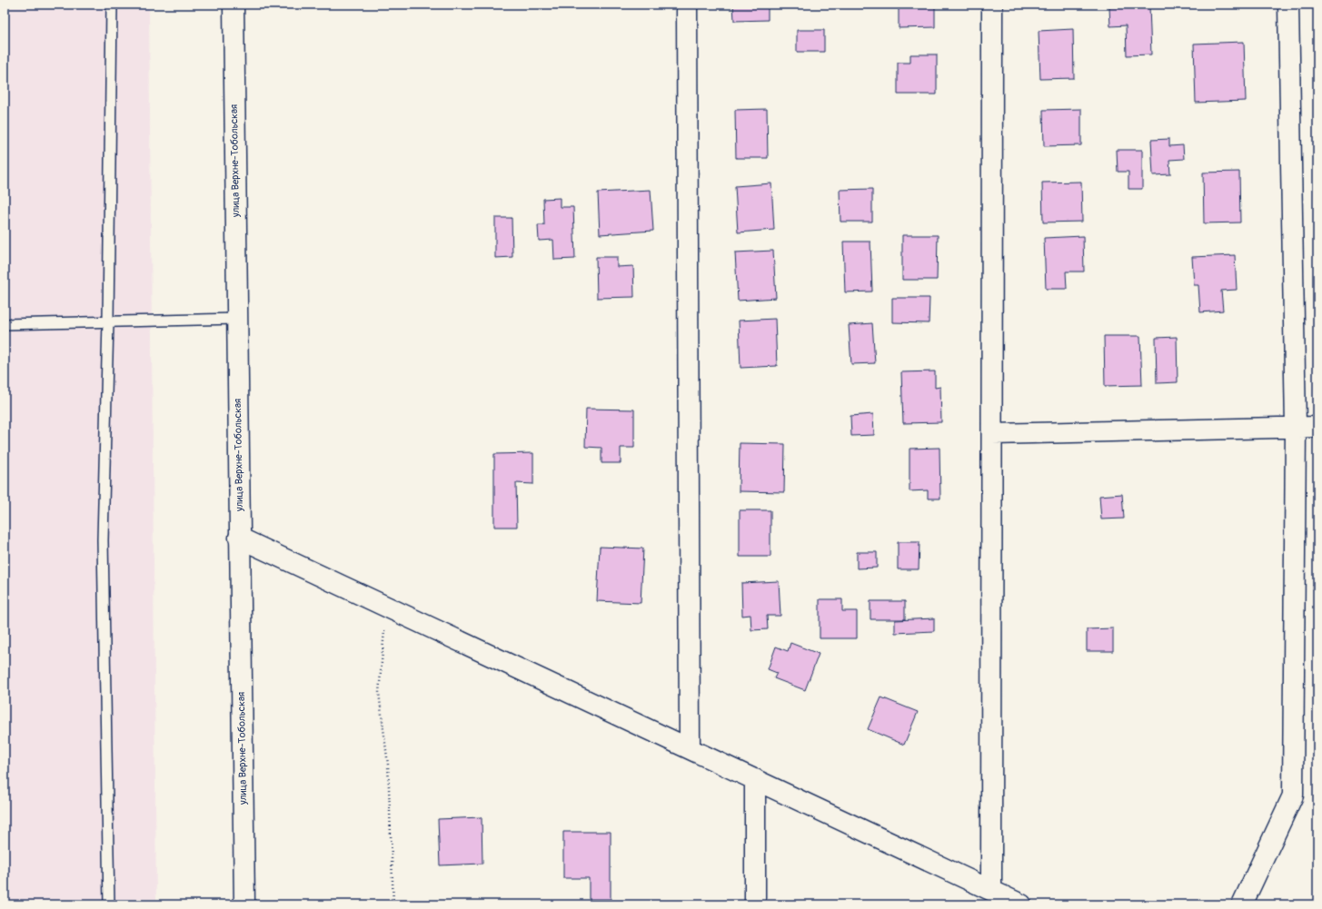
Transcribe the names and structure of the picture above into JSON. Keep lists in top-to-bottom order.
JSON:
{
  "streets": {
    "street": ["улица Верхне-Тобольская"]
  }
}
